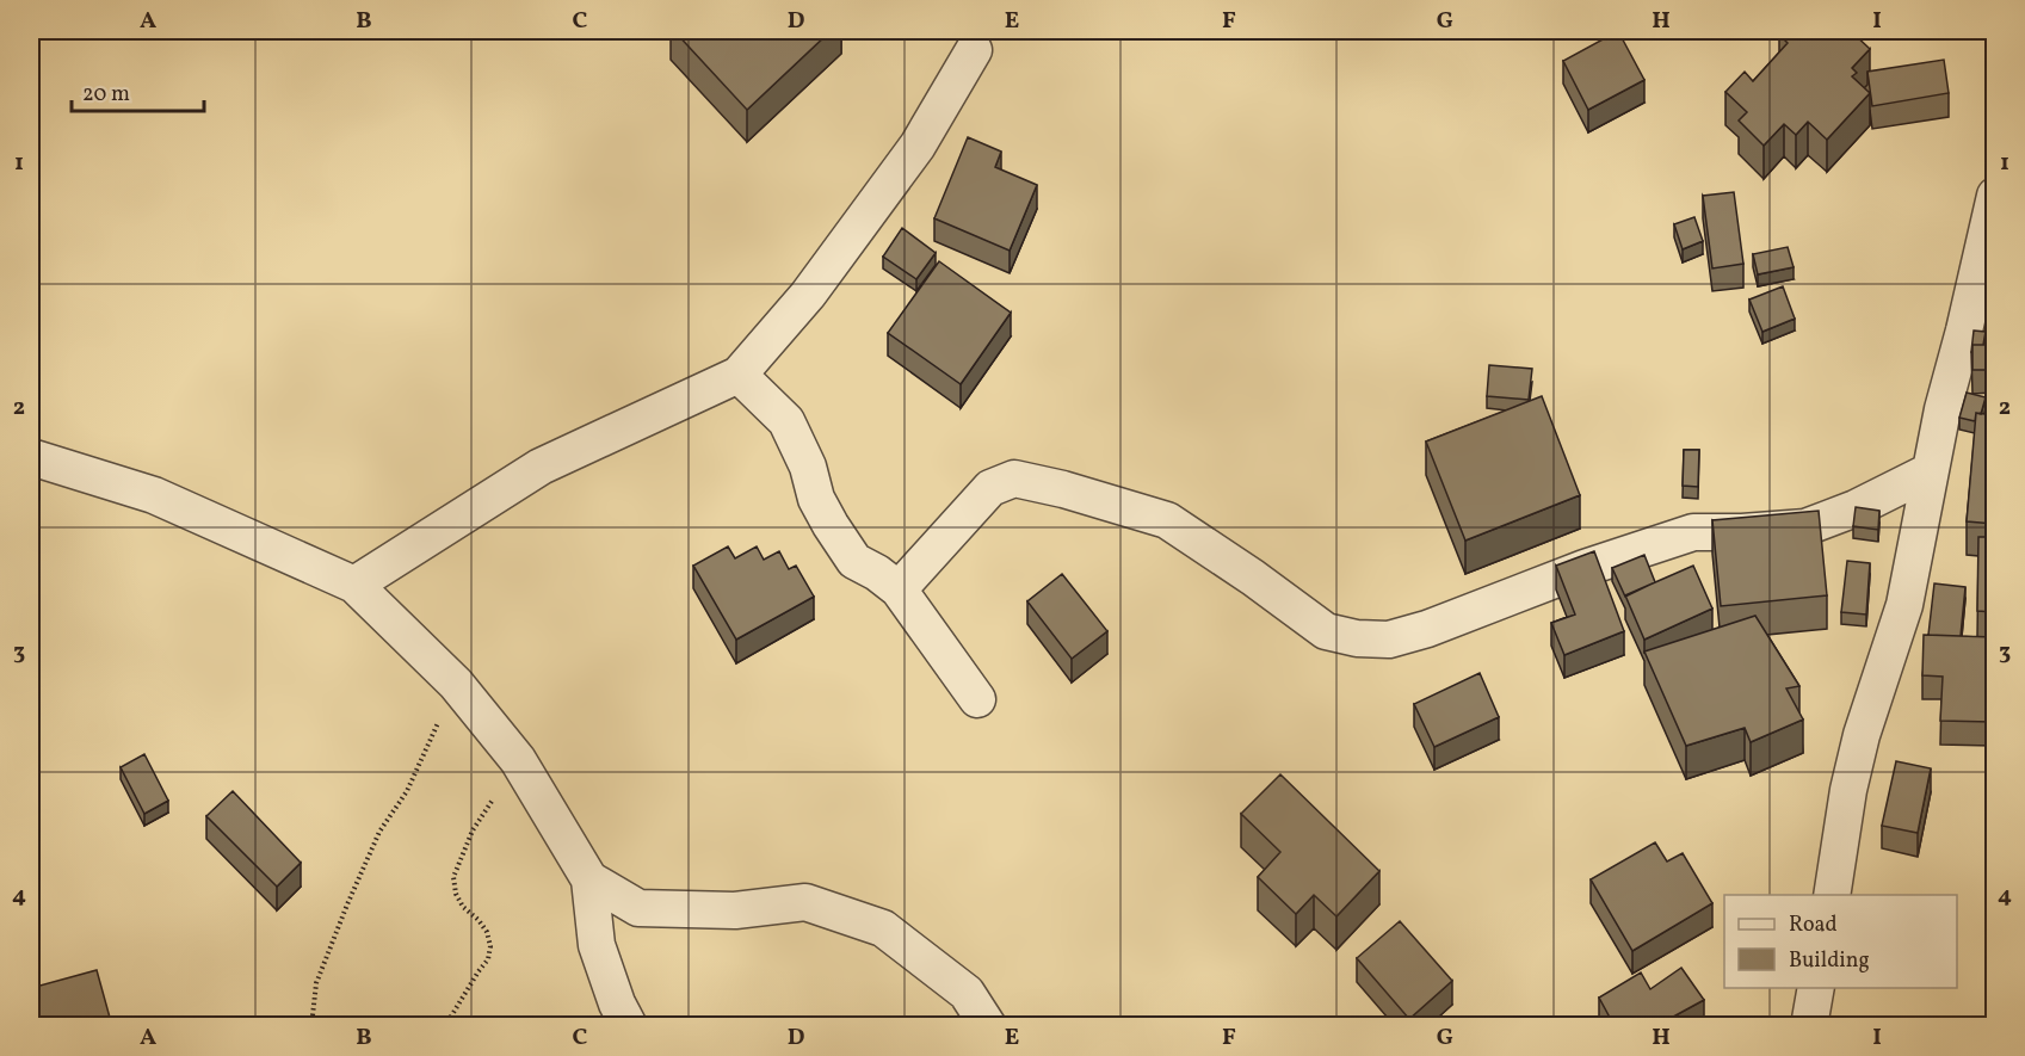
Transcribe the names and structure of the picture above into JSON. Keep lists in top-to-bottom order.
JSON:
{
  "legend": ["Road", "Building"],
  "scale_bar": "20 m",
  "grid": {
    "columns": [
      "A",
      "B",
      "C",
      "D",
      "E",
      "F",
      "G",
      "H",
      "I"
    ],
    "rows": [
      "1",
      "2",
      "3",
      "4"
    ]
  }
}
